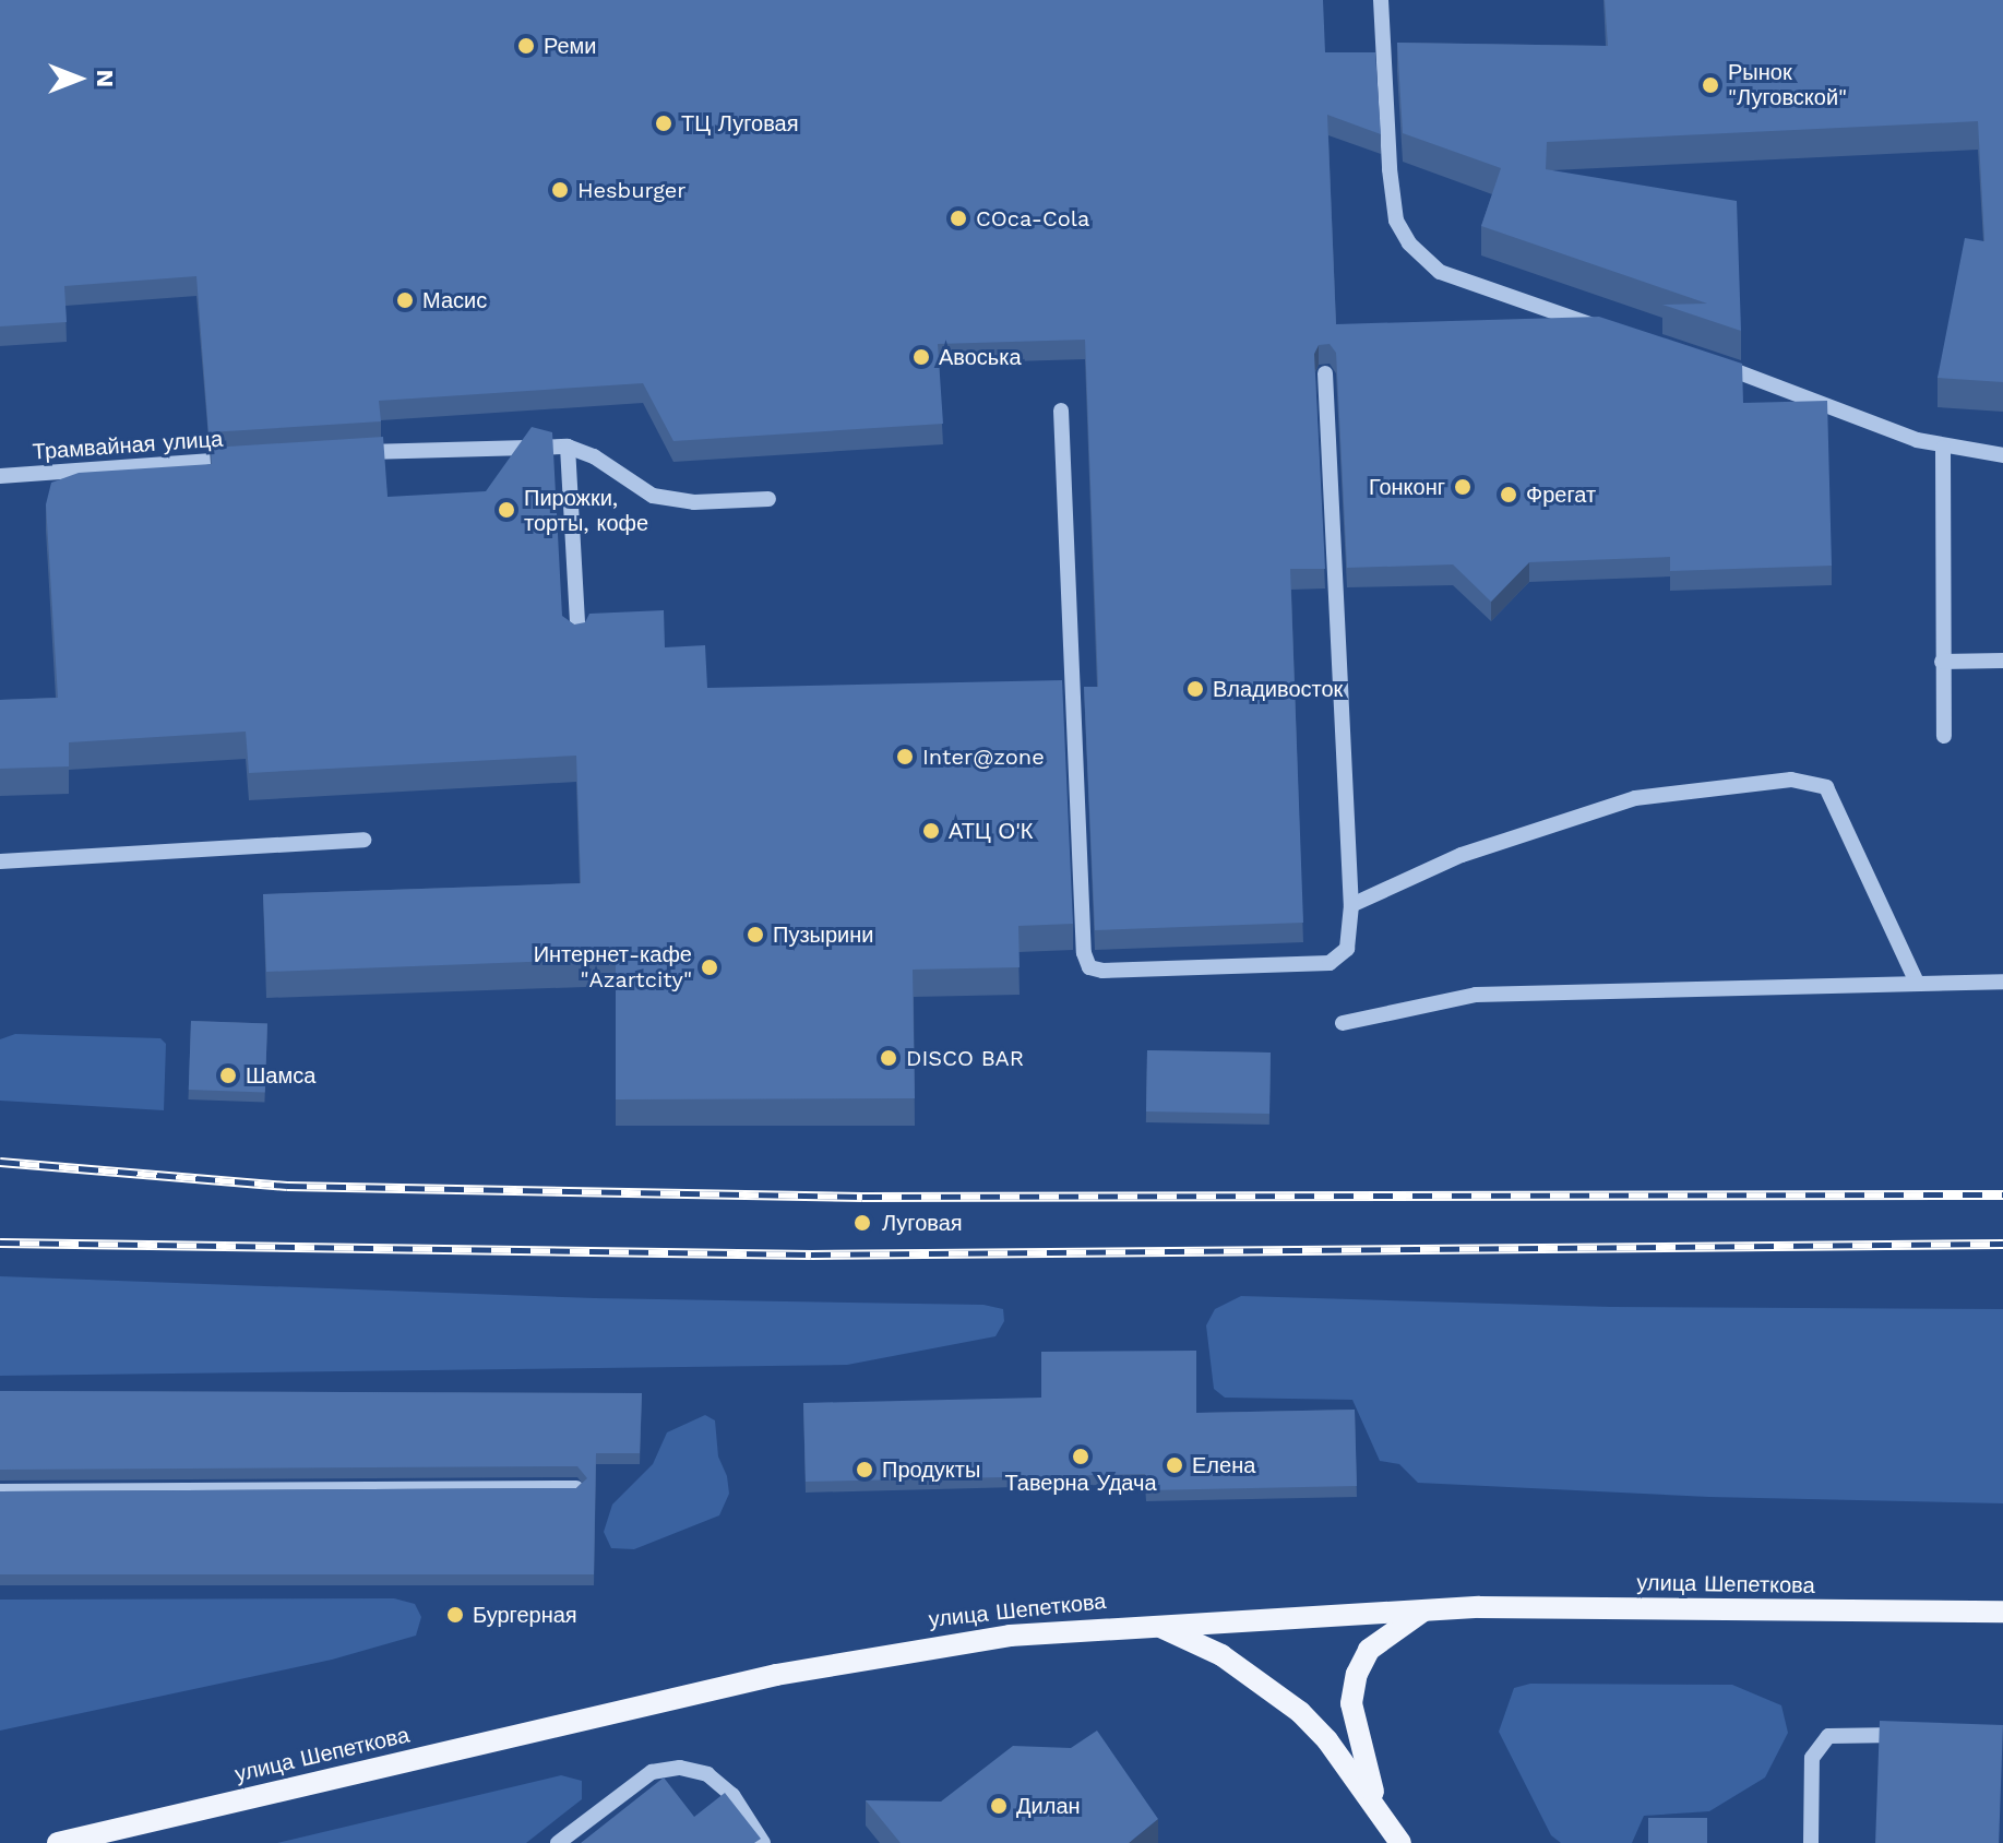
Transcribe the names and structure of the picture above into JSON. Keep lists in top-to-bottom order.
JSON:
{
  "streets": {
    "main road": ["улица Шепеткова"],
    "street": ["Трамвайная улица"]
  },
  "places": [
    "Реми",
    "Рынок \"Луговской\"",
    "ТЦ Луговая",
    "Hesburger",
    "COca-Cola",
    "Масис",
    "Авоська",
    "Гонконг",
    "Фрегат",
    "Пирожки, торты, кофе",
    "Владивосток",
    "Inter@zone",
    "АТЦ О'К",
    "Пузырини",
    "Интернет-кафе \"Azartcity\"",
    "DISCO BAR",
    "Шамса",
    "Луговая",
    "Таверна Удача",
    "Елена",
    "Продукты",
    "Бургерная",
    "Дилан"
  ],
  "north": "right"
}
